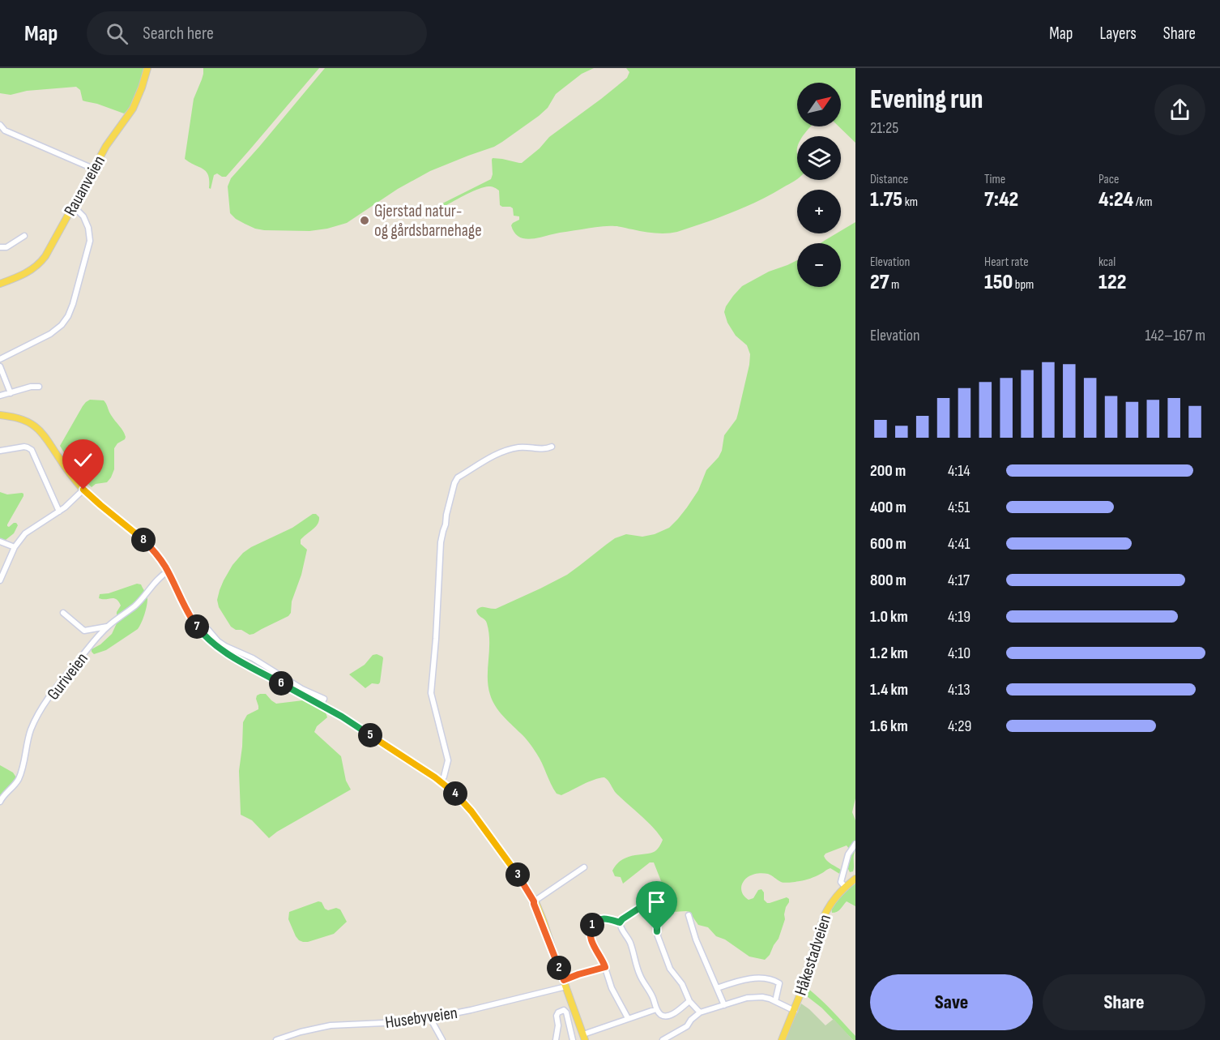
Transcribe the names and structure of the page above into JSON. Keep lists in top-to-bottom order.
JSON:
{
  "streets": {
    "main road": ["Rauanveien", "Håkestadveien"],
    "street": ["Guriveien", "Husebyveien"]
  },
  "places": ["Gjerstad natur- og gårdsbarnehage"],
  "north": "top right",
  "page": {
    "header": "Map",
    "search": "Search here",
    "nav": ["Map", "Layers", "Share"],
    "heading": ["Evening run", "21:25"],
    "map_buttons": ["+", "−"],
    "stats": [
      ["Distance", "1.75 km"],
      ["Time", "7:42"],
      ["Pace", "4:24 /km"],
      ["Elevation", "27 m"],
      ["Heart rate", "150 bpm"],
      ["kcal", "122"]
    ],
    "chart": ["Elevation", "142–167 m"],
    "list": [
      {
        "name": "200 m",
        "note": "4:14"
      },
      {
        "name": "400 m",
        "note": "4:51"
      },
      {
        "name": "600 m",
        "note": "4:41"
      },
      {
        "name": "800 m",
        "note": "4:17"
      },
      {
        "name": "1.0 km",
        "note": "4:19"
      },
      {
        "name": "1.2 km",
        "note": "4:10"
      },
      {
        "name": "1.4 km",
        "note": "4:13"
      },
      {
        "name": "1.6 km",
        "note": "4:29"
      }
    ],
    "pins": [
      "8",
      "7",
      "6",
      "5",
      "4",
      "3",
      "1",
      "2"
    ],
    "buttons": ["Save", "Share"]
  }
}
